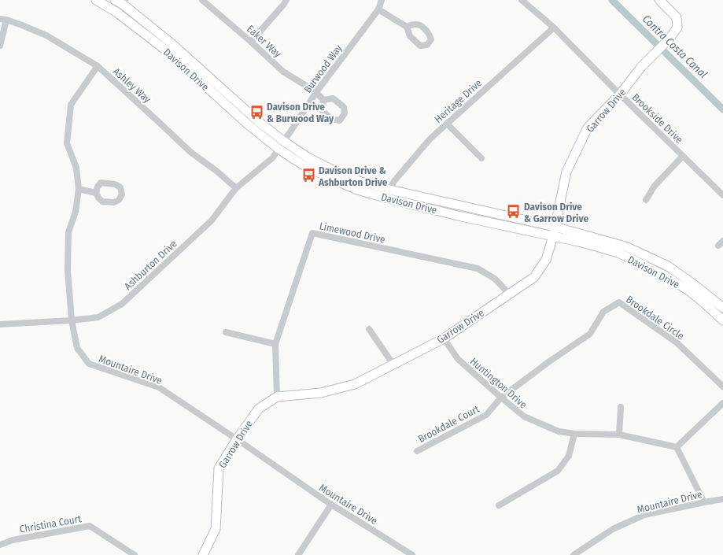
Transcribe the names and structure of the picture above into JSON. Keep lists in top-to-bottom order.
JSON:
{
  "streets": {
    "main road": ["Davison Drive", "Garrow Drive"],
    "street": [
      "Eaker Way",
      "Burwood Way",
      "Ashley Way",
      "Heritage Drive",
      "Brookside Drive",
      "Limewood Drive",
      "Ashburton Drive",
      "Brookdale Circle",
      "Mountaire Drive",
      "Huntington Drive",
      "Brookdale Court",
      "Christina Court"
    ]
  },
  "crossings": [
    ["Eaker Way", "Burwood Way"],
    ["Burwood Way", "Davison Drive"],
    ["Burwood Way", "Ashburton Drive"],
    ["Davison Drive", "Heritage Drive"],
    ["Davison Drive", "Garrow Drive"],
    ["Davison Drive", "Ashburton Drive"],
    ["Ashley Way", "Ashburton Drive"],
    ["Ashley Way", "Mountaire Drive"],
    ["Heritage Drive", "Brookside Drive"],
    ["Garrow Drive", "Brookside Drive"],
    ["Garrow Drive", "Limewood Drive"],
    ["Garrow Drive", "Mountaire Drive"],
    ["Garrow Drive", "Huntington Drive"],
    ["Ashburton Drive", "Mountaire Drive"],
    ["Brookdale Circle", "Huntington Drive"],
    ["Brookdale Circle", "Brookdale Court"],
    ["Huntington Drive", "Brookdale Court"]
  ],
  "water": ["Contra Costa Canal"],
  "places": {
    "bus stop": ["Davison Drive & Burwood Way", "Davison Drive & Ashburton Drive", "Davison Drive & Garrow Drive"]
  }
}
